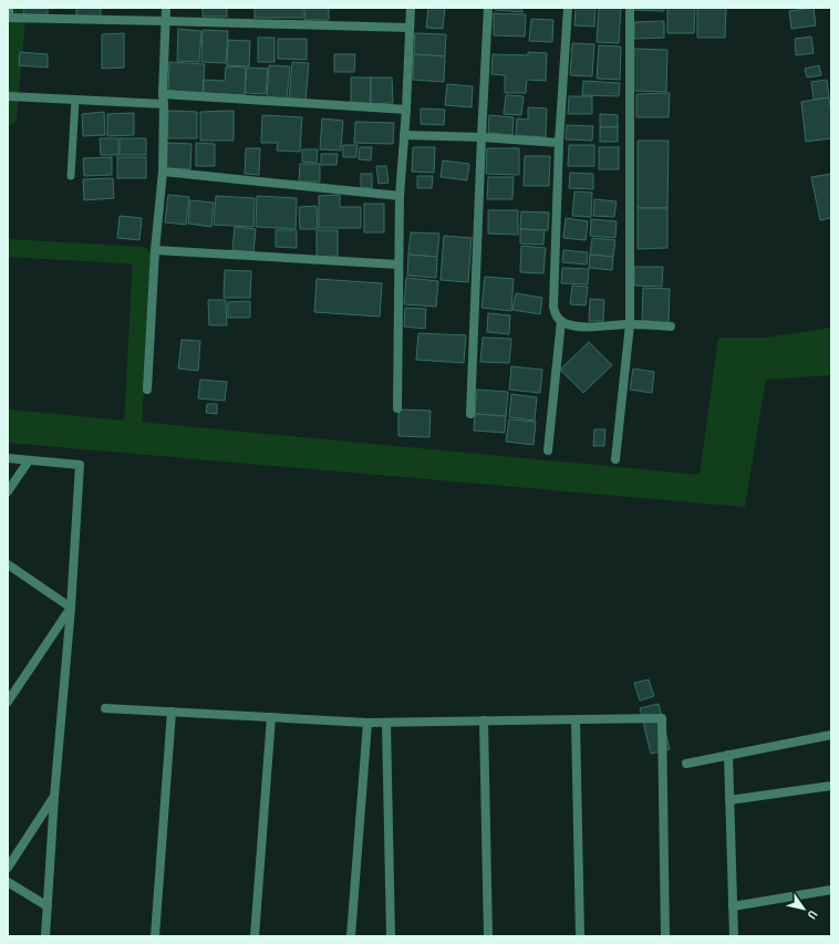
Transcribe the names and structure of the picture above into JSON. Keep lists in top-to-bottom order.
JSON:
{
  "north": "bottom right"
}
